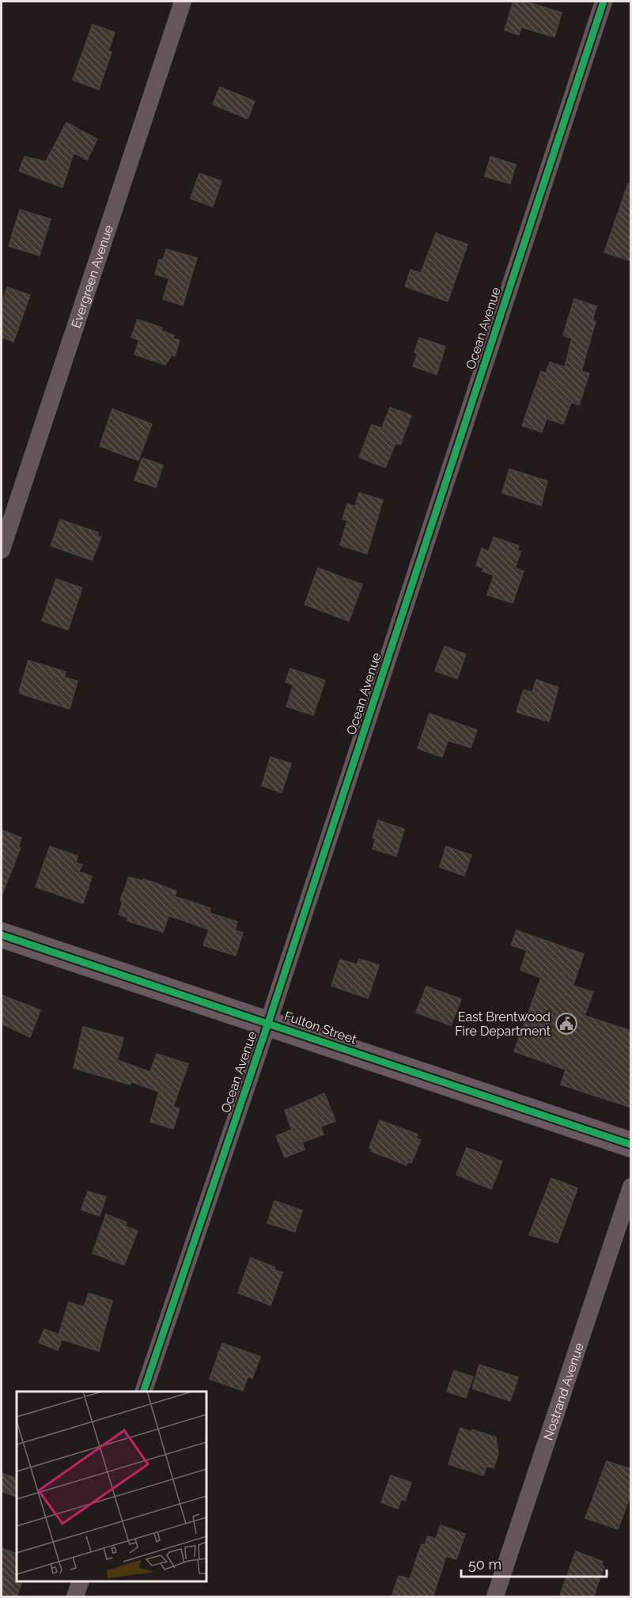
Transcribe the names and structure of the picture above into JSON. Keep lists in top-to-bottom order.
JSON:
{
  "streets": {
    "street": [
      "Evergreen Avenue",
      "Ocean Avenue",
      "Fulton Street",
      "Nostrand Avenue"
    ]
  },
  "crossings": [
    ["Ocean Avenue", "Fulton Street"]
  ],
  "places": {
    "public building": ["East Brentwood Fire Department"]
  },
  "scale_bar": "50 m"
}
